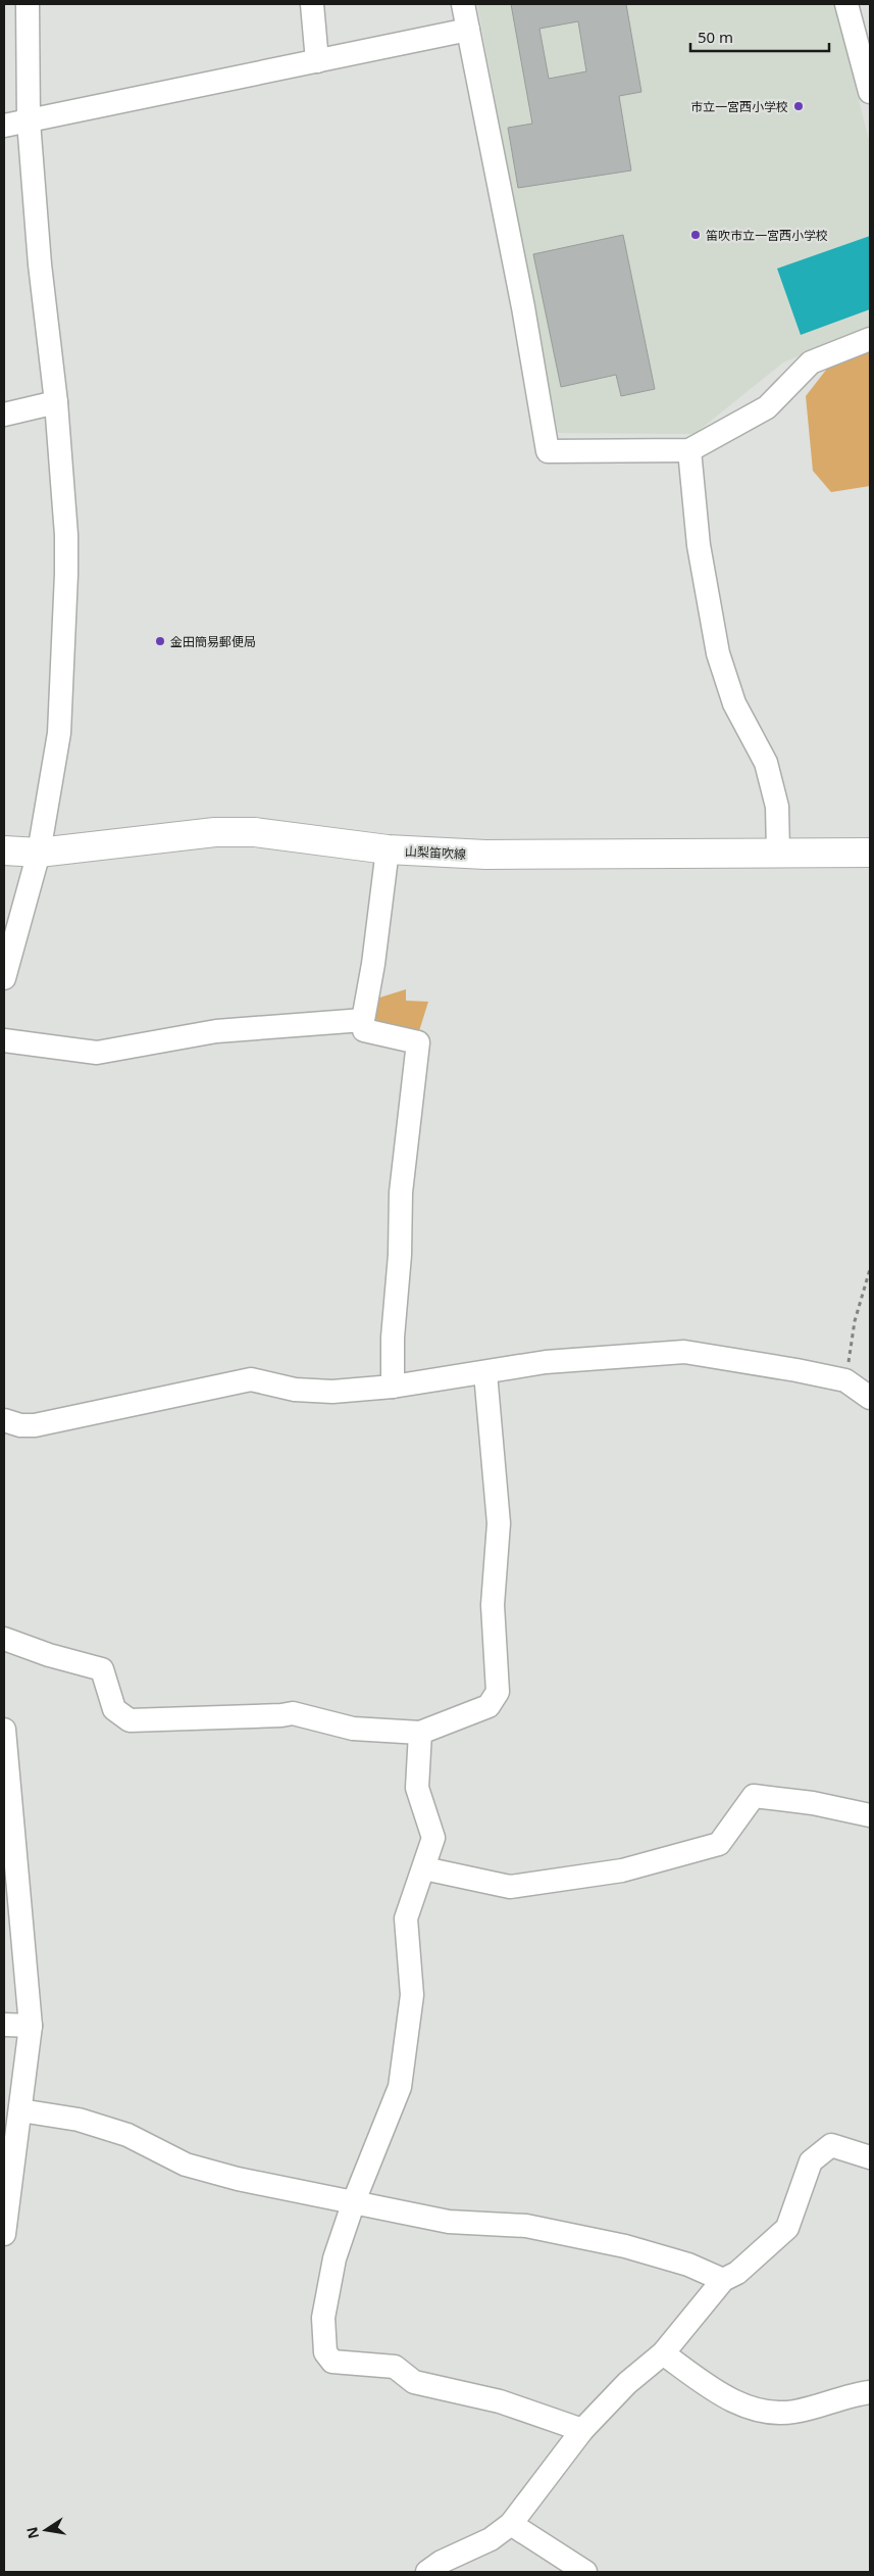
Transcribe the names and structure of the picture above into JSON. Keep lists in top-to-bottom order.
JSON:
{
  "streets": {
    "main road": ["山梨笛吹線"]
  },
  "places": ["市立一宮西小学校", "笛吹市立一宮西小学校", "金田簡易郵便局"],
  "scale_bar": "50 m",
  "north": "left"
}
